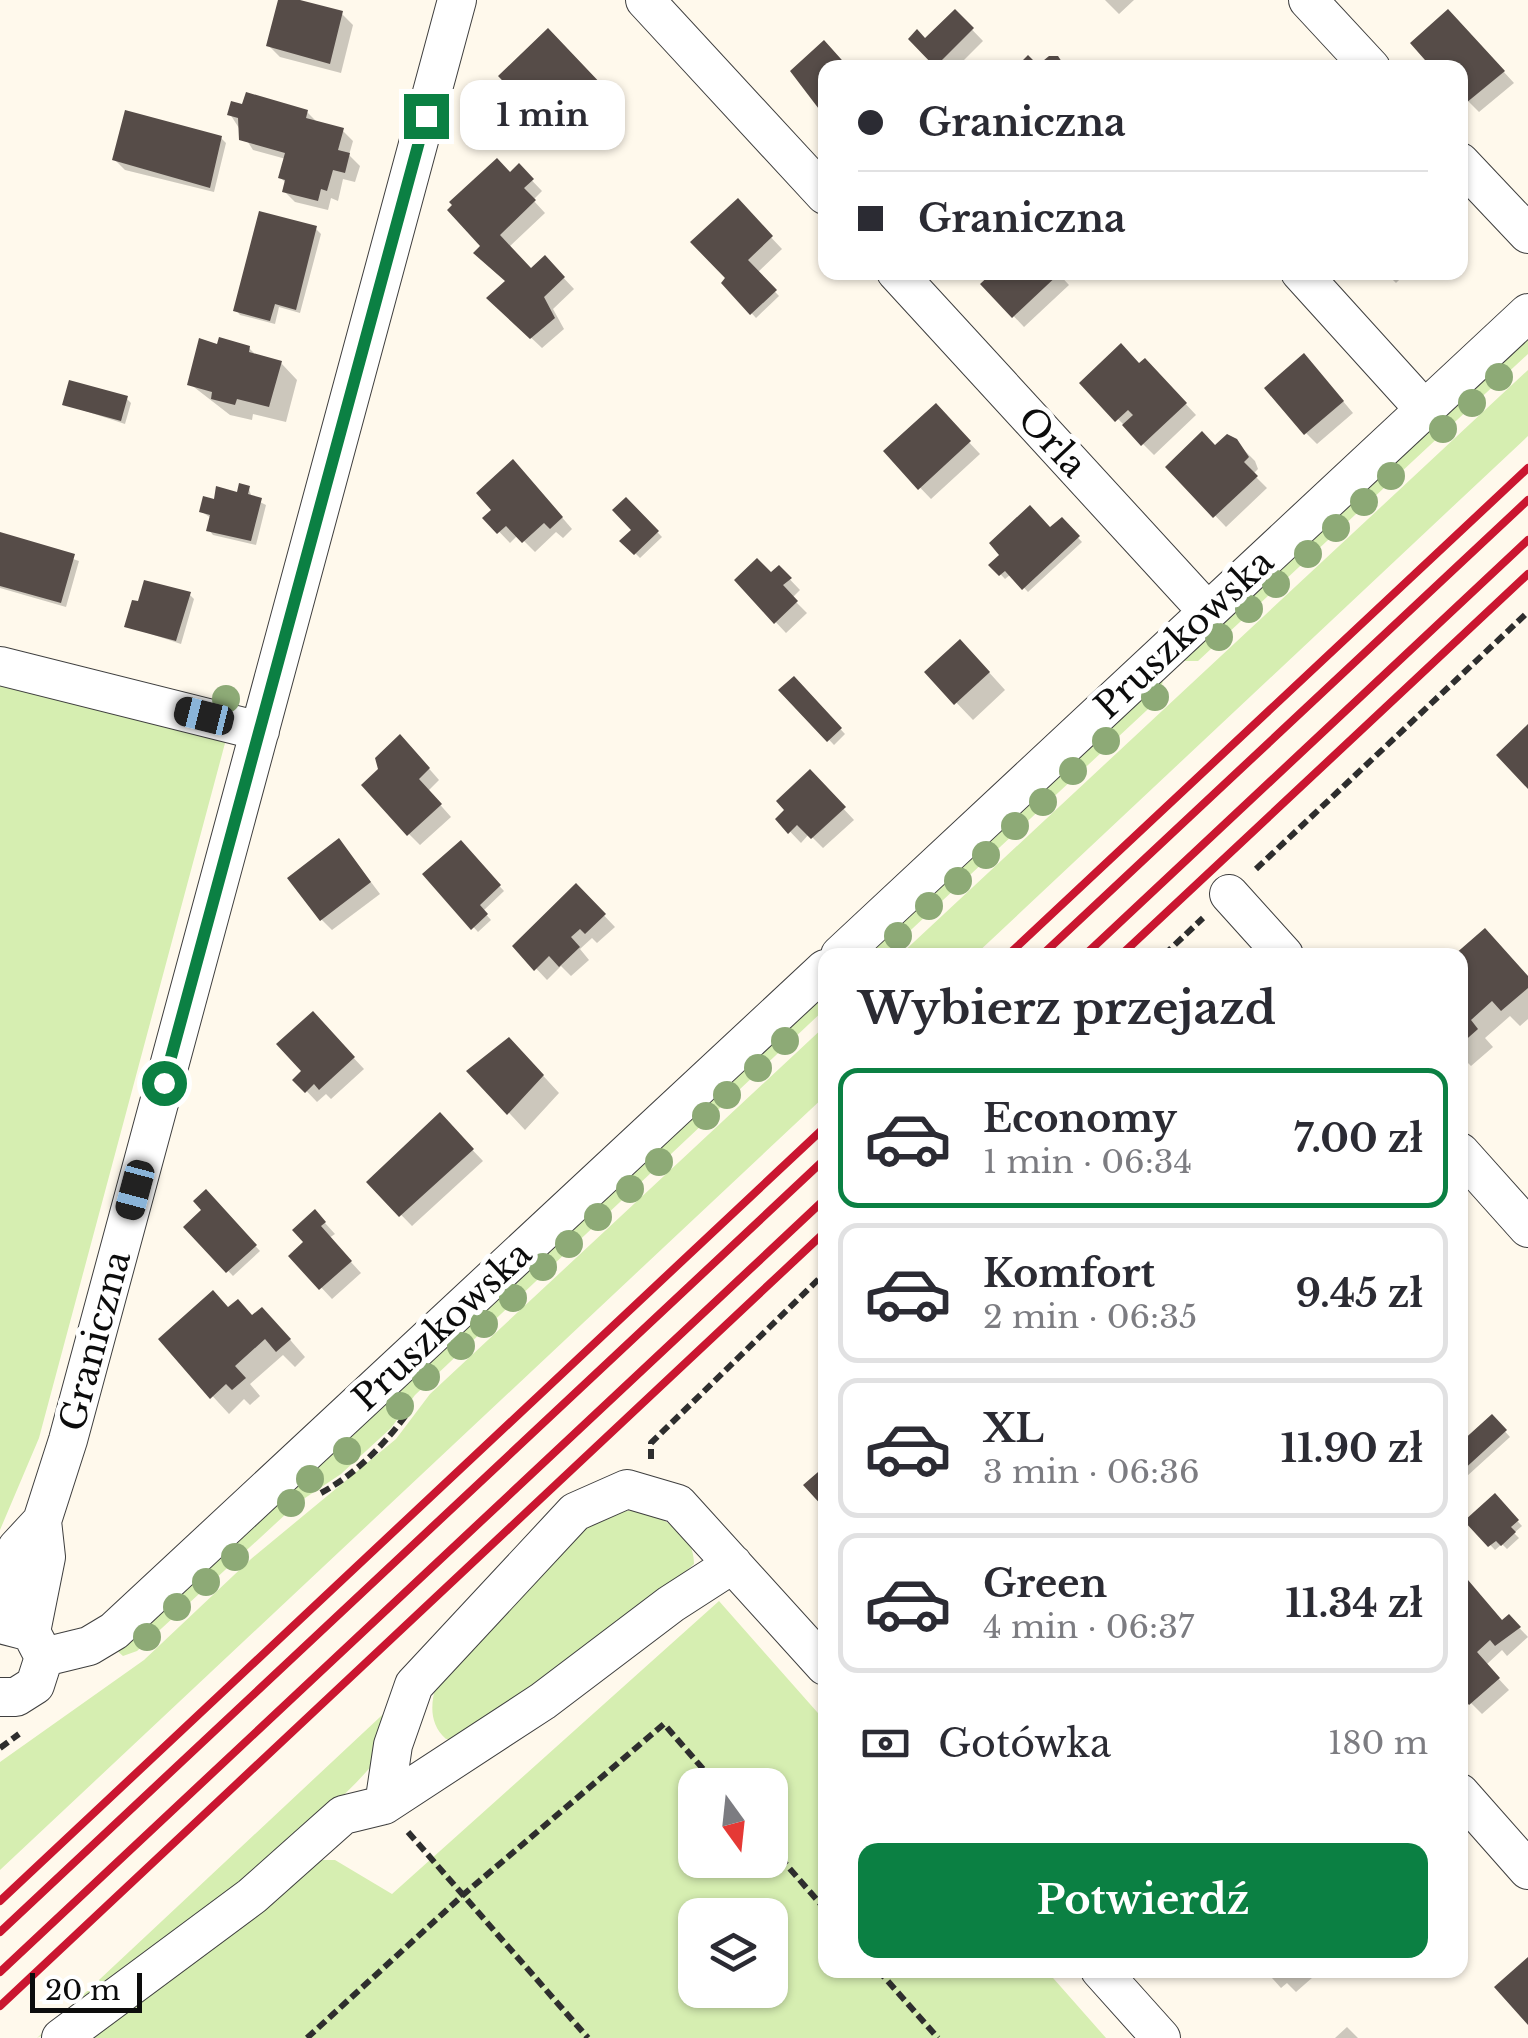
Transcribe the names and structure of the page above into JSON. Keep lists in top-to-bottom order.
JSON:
{
  "streets": {
    "street": ["Orla", "Pruszkowska", "Graniczna"]
  },
  "crossings": [
    ["Orla", "Pruszkowska"],
    ["Pruszkowska", "Graniczna"]
  ],
  "scale_bar": "20 m",
  "north": "bottom",
  "page": {
    "banner": ["Graniczna", "Graniczna"],
    "bubble": "1 min",
    "heading": "Wybierz przejazd",
    "list": [
      {
        "name": "Economy",
        "note": "1 min · 06:34",
        "value": "7.00 zł"
      },
      {
        "name": "Komfort",
        "note": "2 min · 06:35",
        "value": "9.45 zł"
      },
      {
        "name": "XL",
        "note": "3 min · 06:36",
        "value": "11.90 zł"
      },
      {
        "name": "Green",
        "note": "4 min · 06:37",
        "value": "11.34 zł"
      }
    ],
    "pay": ["Gotówka", "180 m"],
    "buttons": "Potwierdź",
    "scale": "20 m"
  }
}
